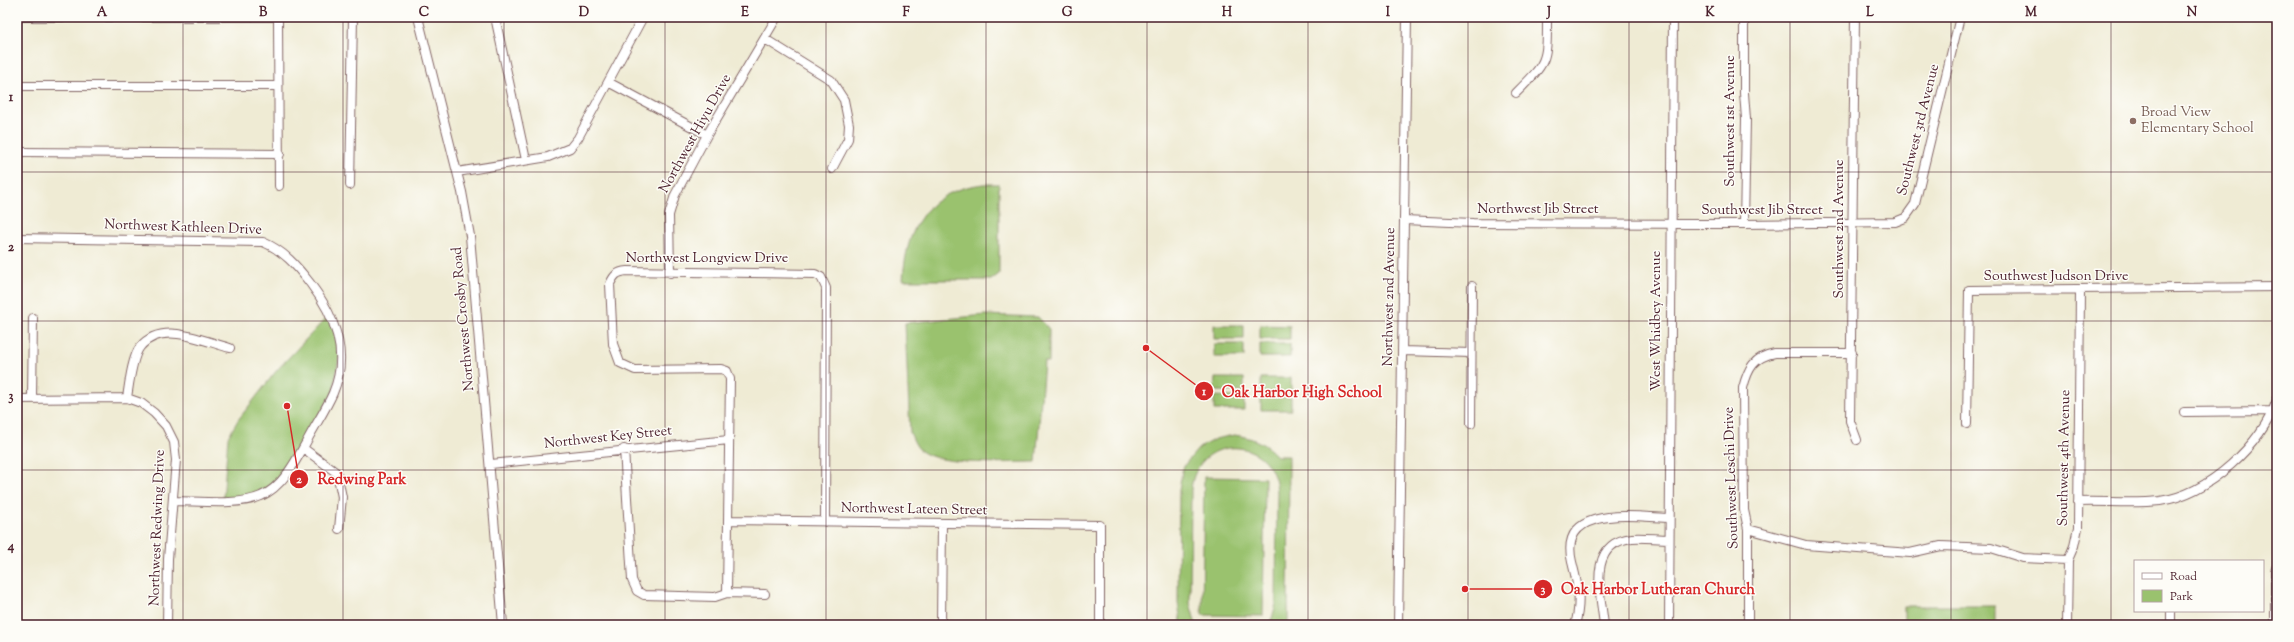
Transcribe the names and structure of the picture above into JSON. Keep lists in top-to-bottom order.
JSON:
{
  "streets": {
    "street": [
      "Southwest 1st Avenue",
      "Southwest 3rd Avenue",
      "Northwest Hiyu Drive",
      "Northwest Jib Street",
      "Southwest Jib Street",
      "Northwest Kathleen Drive",
      "Southwest 2nd Avenue",
      "Northwest Longview Drive",
      "Southwest Judson Drive",
      "Northwest 2nd Avenue",
      "Northwest Crosby Road",
      "West Whidbey Avenue",
      "Northwest Key Street",
      "Southwest 4th Avenue",
      "Southwest Leschi Drive",
      "Northwest Lateen Street",
      "Northwest Redwing Drive"
    ]
  },
  "crossings": [
    ["Southwest 1st Avenue", "Southwest Jib Street"],
    ["Southwest 3rd Avenue", "Southwest Jib Street"],
    ["Southwest 3rd Avenue", "Southwest 2nd Avenue"],
    ["Northwest Hiyu Drive", "Northwest Longview Drive"],
    ["Northwest Jib Street", "Southwest Jib Street"],
    ["Northwest Jib Street", "Northwest 2nd Avenue"],
    ["Northwest Jib Street", "West Whidbey Avenue"],
    ["Southwest Jib Street", "Southwest 2nd Avenue"],
    ["Southwest Jib Street", "West Whidbey Avenue"],
    ["Northwest Kathleen Drive", "Northwest Redwing Drive"],
    ["Southwest 2nd Avenue", "Southwest Leschi Drive"],
    ["Northwest Longview Drive", "Northwest Key Street"],
    ["Northwest Longview Drive", "Northwest Lateen Street"],
    ["Southwest Judson Drive", "Southwest 4th Avenue"],
    ["Northwest Crosby Road", "Northwest Key Street"]
  ],
  "places": [
    "Broad View Elementary School",
    "Oak Harbor High School",
    "Redwing Park",
    "Oak Harbor Lutheran Church"
  ],
  "legend": ["Road", "Park"],
  "grid": {
    "columns": [
      "A",
      "B",
      "C",
      "D",
      "E",
      "F",
      "G",
      "H",
      "I",
      "J",
      "K",
      "L",
      "M",
      "N"
    ],
    "rows": [
      "1",
      "2",
      "3",
      "4"
    ]
  }
}
